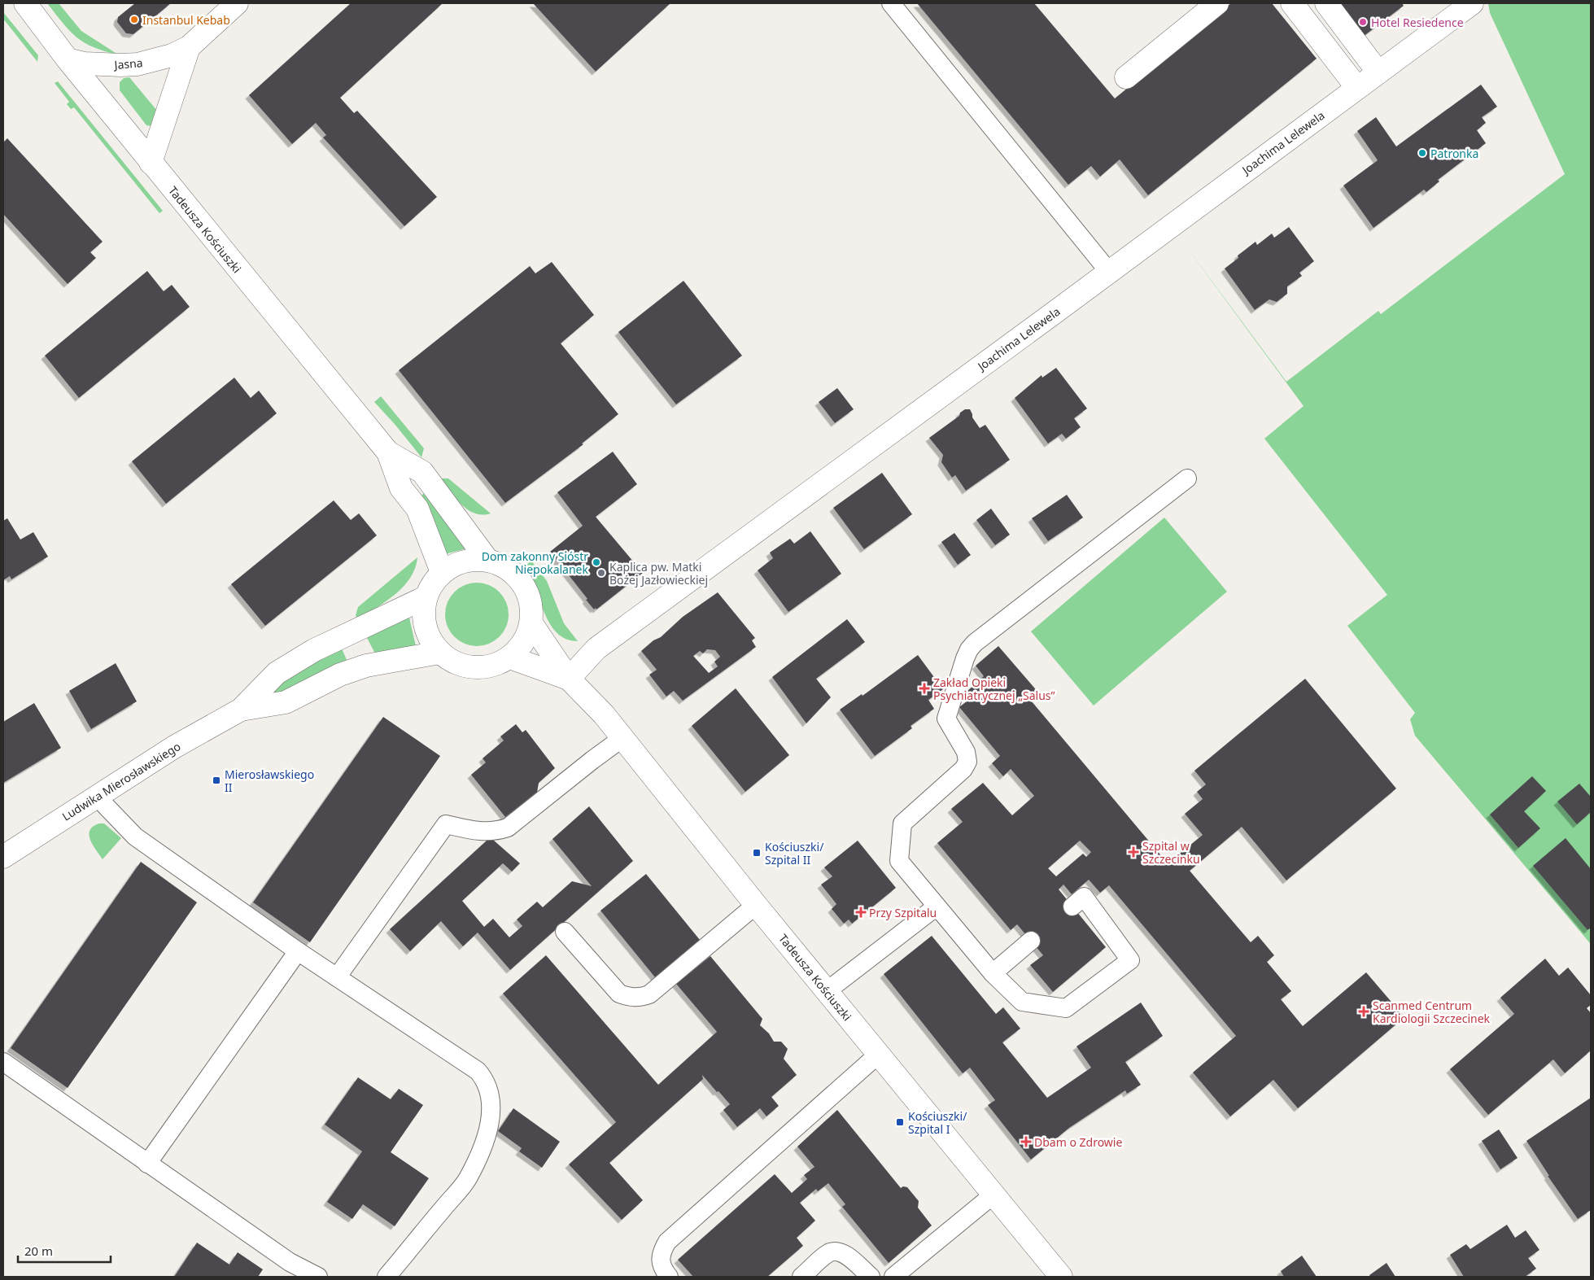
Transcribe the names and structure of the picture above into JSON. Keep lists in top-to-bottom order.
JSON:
{
  "streets": {
    "street": [
      "Jasna",
      "Joachima Lelewela",
      "Tadeusza Kościuszki",
      "Ludwika Mierosławskiego"
    ]
  },
  "crossings": [
    ["Jasna", "Tadeusza Kościuszki"],
    ["Joachima Lelewela", "Tadeusza Kościuszki"],
    ["Tadeusza Kościuszki", "Ludwika Mierosławskiego"]
  ],
  "places": {
    "other": [
      "Instanbul Kebab",
      "Hotel Resiedence",
      "Patronka",
      "Dom zakonny Sióstr Niepokalanek",
      "Kaplica pw. Matki Bożej Jazłowieckiej"
    ],
    "health": [
      "Zakład Opieki Psychiatrycznej „Salus”",
      "Szpital w Szczecinku",
      "Przy Szpitalu",
      "Scanmed Centrum Kardiologii Szczecinek",
      "Dbam o Zdrowie"
    ],
    "transit": ["Mierosławskiego II", "Kościuszki/ Szpital II", "Kościuszki/ Szpital I"]
  },
  "scale_bar": "20 m"
}
